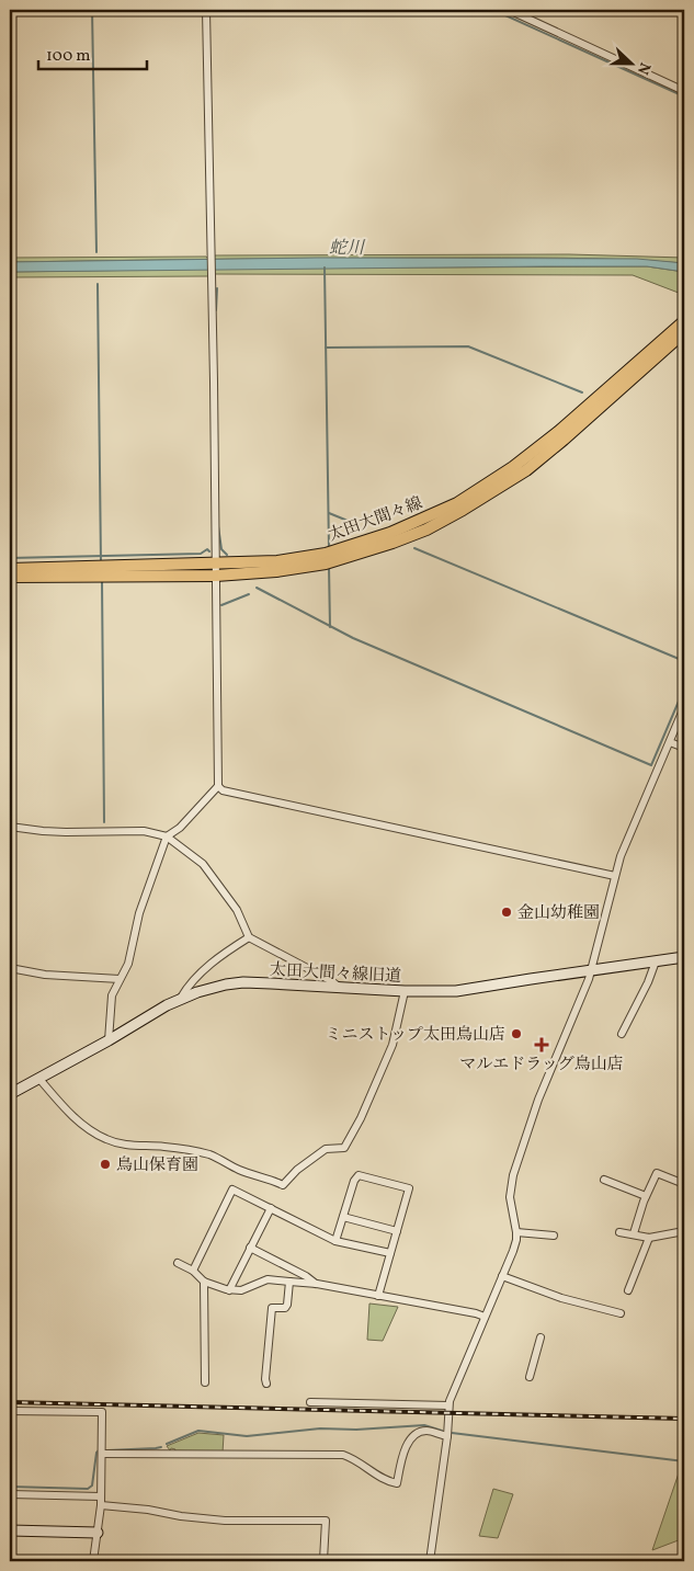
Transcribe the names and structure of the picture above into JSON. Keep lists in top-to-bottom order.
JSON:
{
  "streets": {
    "main road": ["太田大間々線"],
    "street": ["太田大間々線旧道"]
  },
  "water": ["蛇川"],
  "places": {
    "other": ["金山幼稚園", "ミニストップ太田鳥山店", "鳥山保育園"],
    "health": ["マルエドラッグ鳥山店"]
  },
  "scale_bar": "100 m",
  "north": "right"
}
